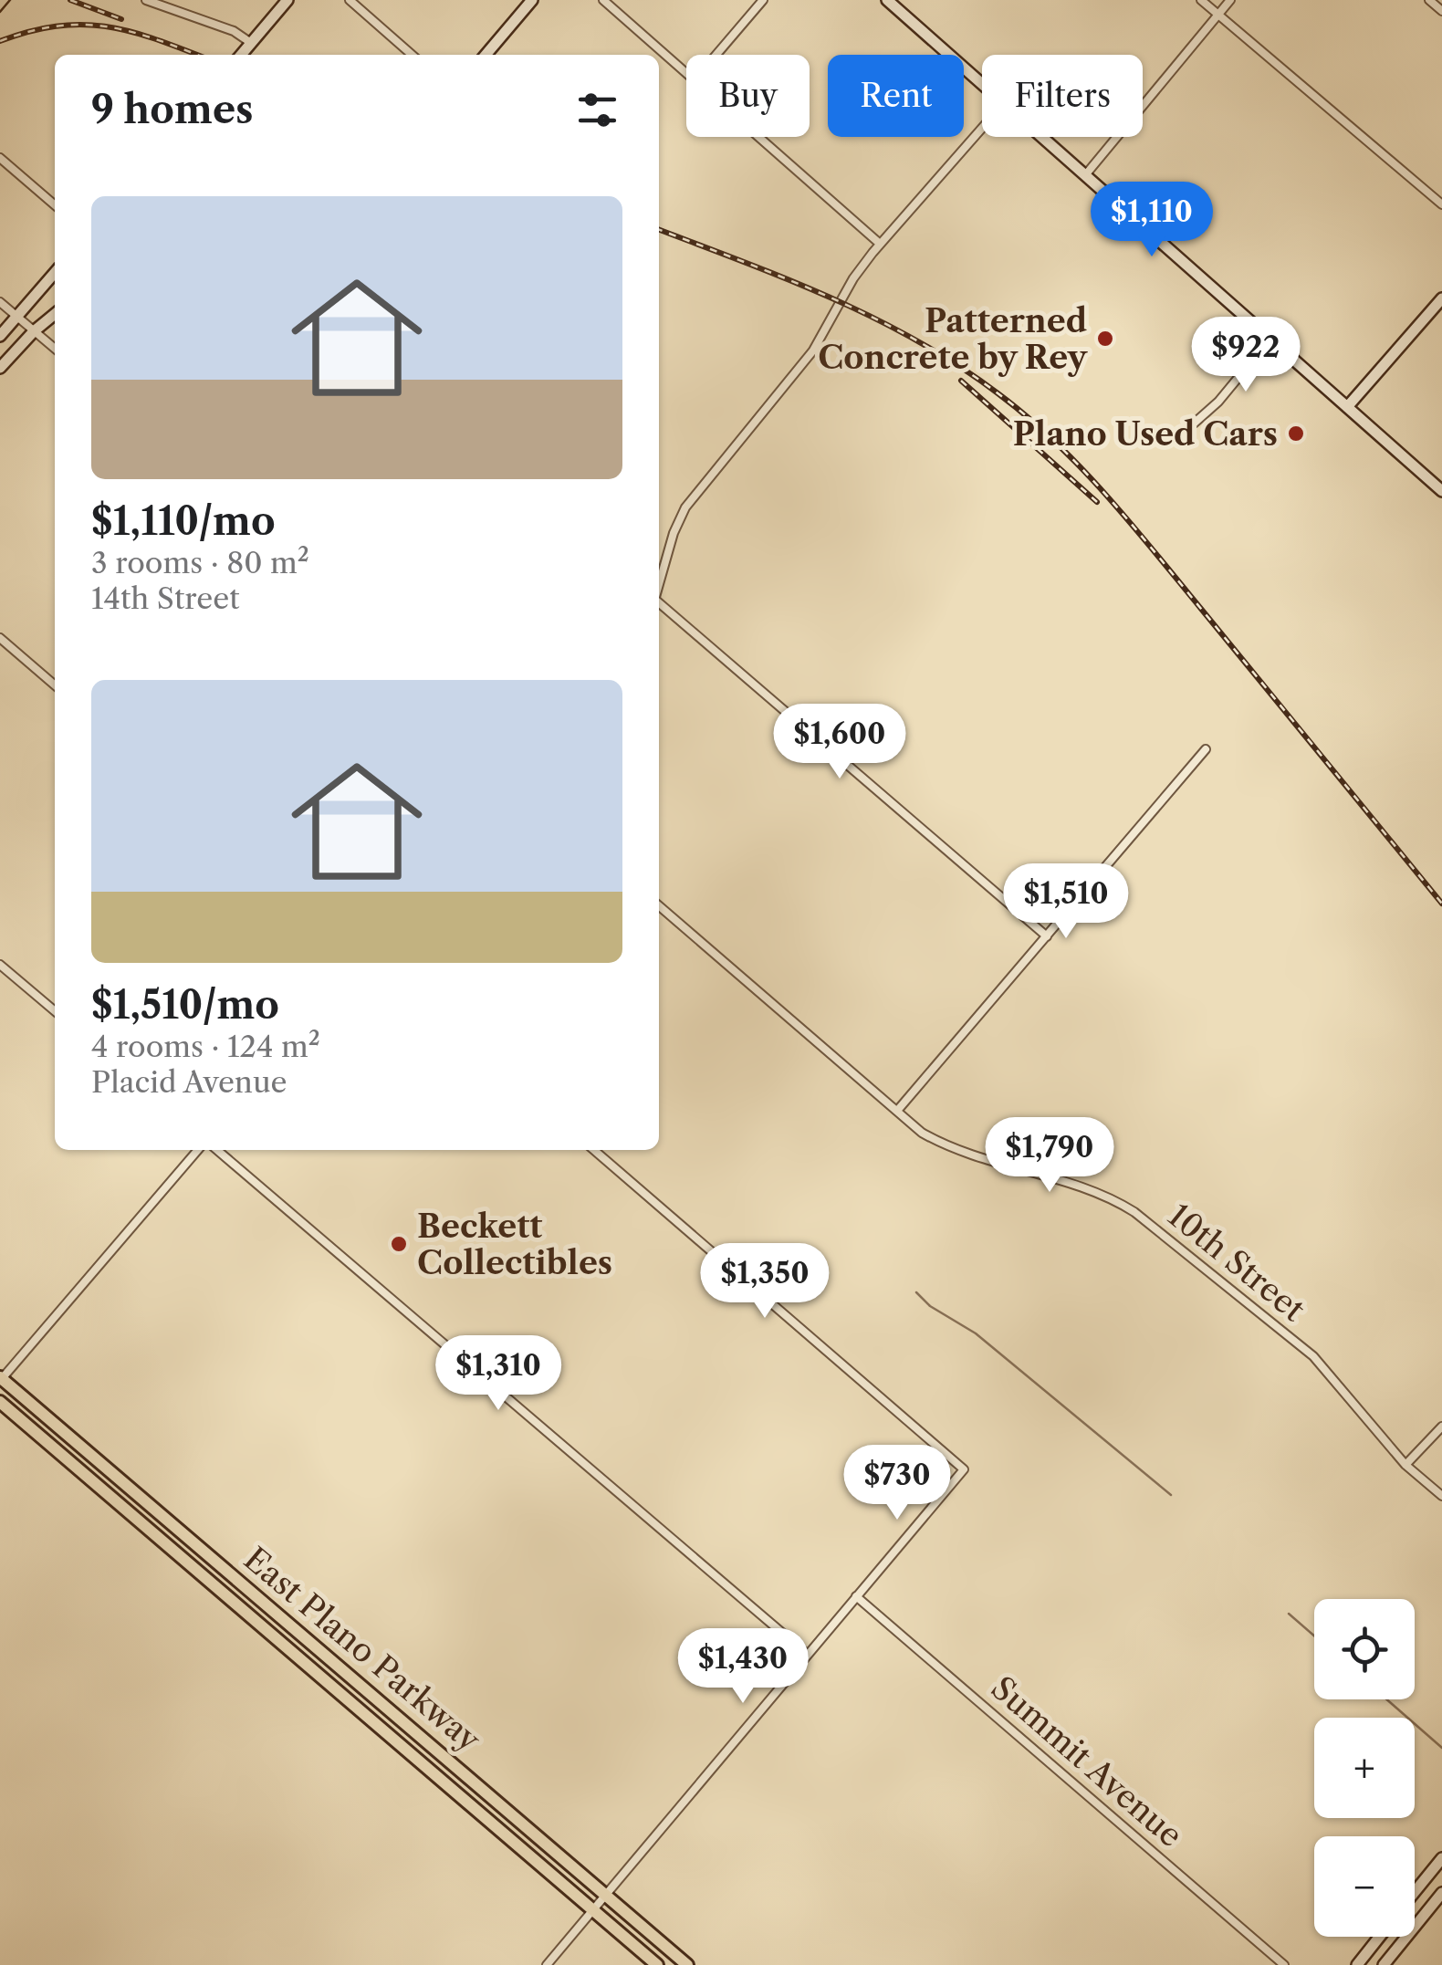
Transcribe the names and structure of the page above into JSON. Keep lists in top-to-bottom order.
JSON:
{
  "streets": {
    "main road": ["East Plano Parkway"],
    "street": ["10th Street", "Summit Avenue"]
  },
  "places": ["Patterned Concrete by Rey", "Plano Used Cars", "Beckett Collectibles"],
  "page": {
    "chip": ["Buy", "Rent", "Filters"],
    "heading": "9 homes",
    "list": [
      {
        "name": "$1,110/mo",
        "note": "3 rooms · 80 m² · 14th Street"
      },
      {
        "name": "$1,510/mo",
        "note": "4 rooms · 124 m² · Placid Avenue"
      }
    ],
    "price": [
      "$1,110",
      "$922",
      "$1,600",
      "$1,510",
      "$1,790",
      "$1,350",
      "$1,310",
      "$730",
      "$1,430"
    ],
    "map_buttons": ["+", "−"]
  }
}
